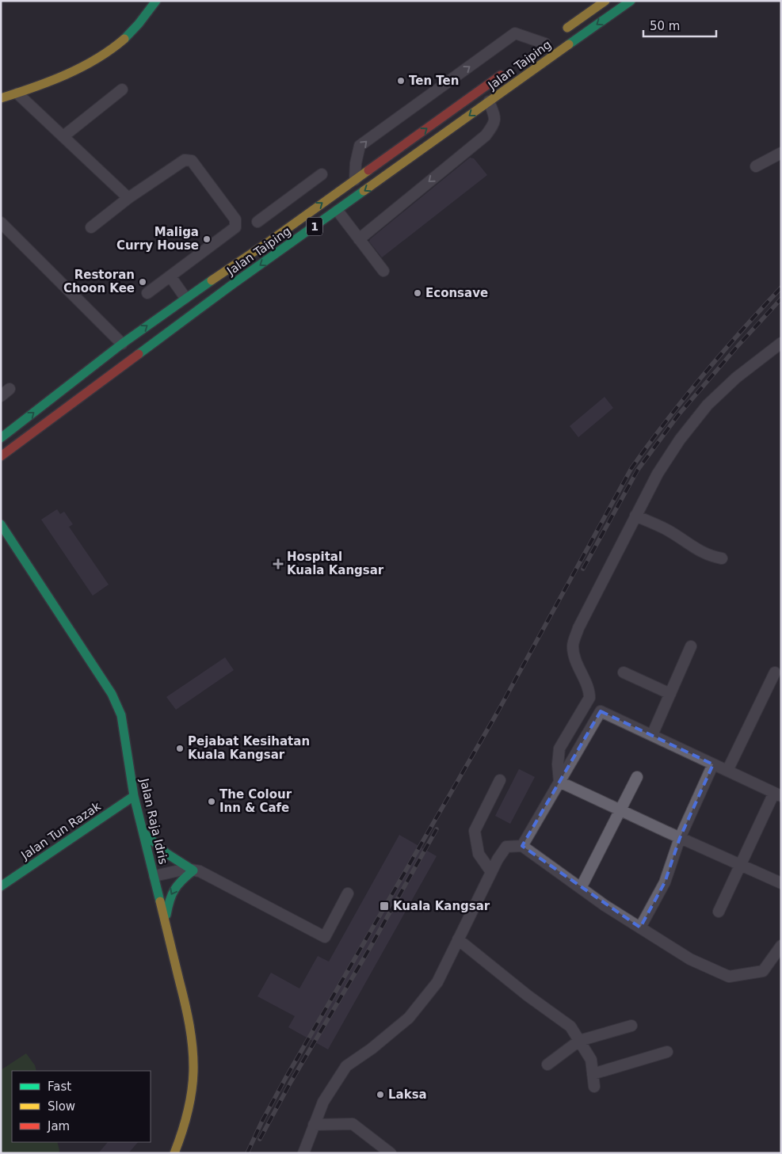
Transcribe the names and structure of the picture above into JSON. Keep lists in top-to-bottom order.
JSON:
{
  "streets": {
    "main road": [
      "Jalan Taiping",
      "1",
      "Jalan Raja Idris",
      "Jalan Tun Razak"
    ]
  },
  "crossings": [
    ["Jalan Raja Idris", "Jalan Tun Razak"]
  ],
  "places": {
    "other": [
      "Ten Ten",
      "Maliga Curry House",
      "Restoran Choon Kee",
      "Econsave",
      "Pejabat Kesihatan Kuala Kangsar",
      "The Colour Inn & Cafe",
      "Laksa"
    ],
    "health": ["Hospital Kuala Kangsar"],
    "transit": ["Kuala Kangsar"]
  },
  "legend": ["Fast", "Slow", "Jam"],
  "scale_bar": "50 m"
}
